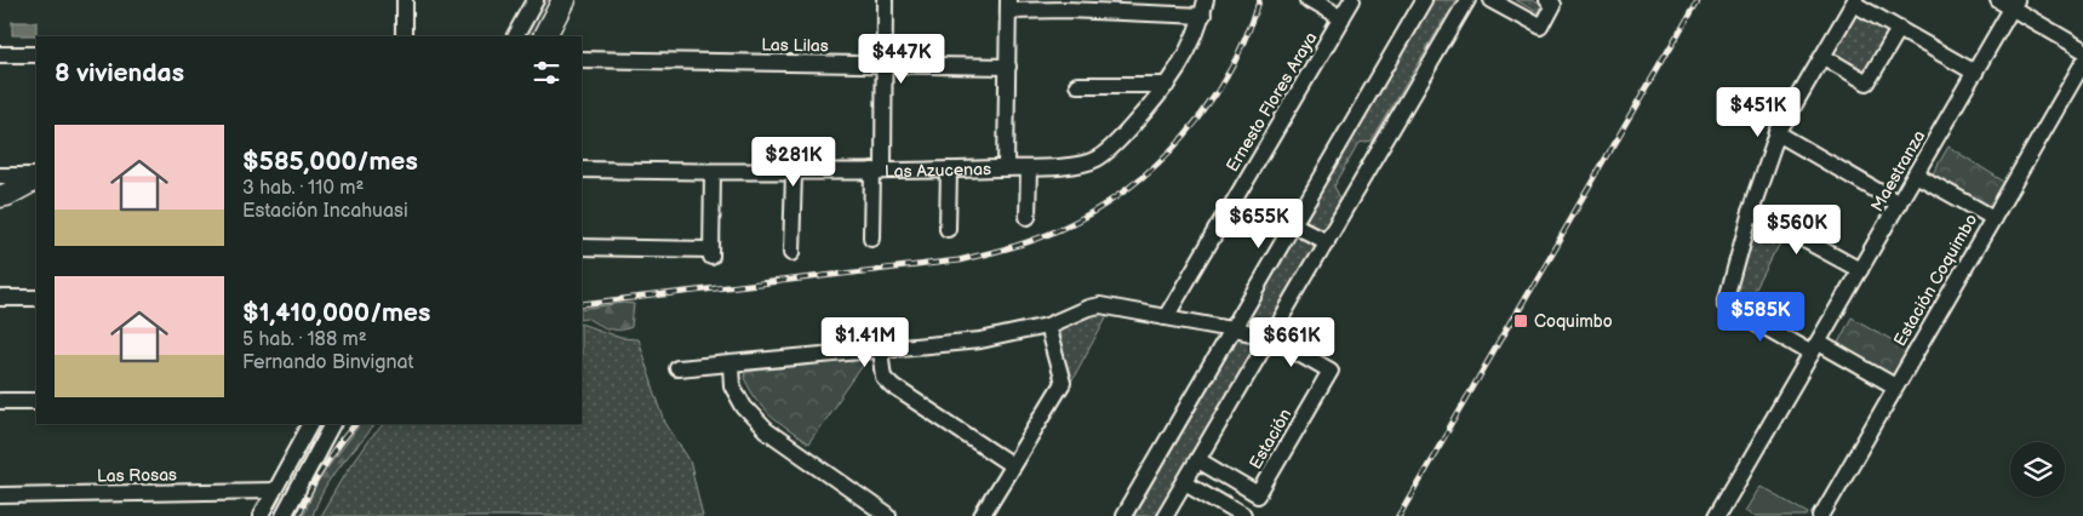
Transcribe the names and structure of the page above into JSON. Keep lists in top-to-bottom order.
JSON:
{
  "streets": {
    "street": [
      "Las Lilas",
      "Ernesto Flores Araya",
      "Las Azucenas",
      "Maestranza",
      "Estación Coquimbo",
      "Estación",
      "Las Rosas"
    ]
  },
  "places": {
    "transit": ["Coquimbo"]
  },
  "page": {
    "price": [
      "$447K",
      "$451K",
      "$281K",
      "$655K",
      "$560K",
      "$585K",
      "$1.41M",
      "$661K"
    ],
    "heading": "8 viviendas",
    "list": [
      {
        "name": "$585,000/mes",
        "note": "3 hab. · 110 m² · Estación Incahuasi"
      },
      {
        "name": "$1,410,000/mes",
        "note": "5 hab. · 188 m² · Fernando Binvignat"
      }
    ]
  }
}
